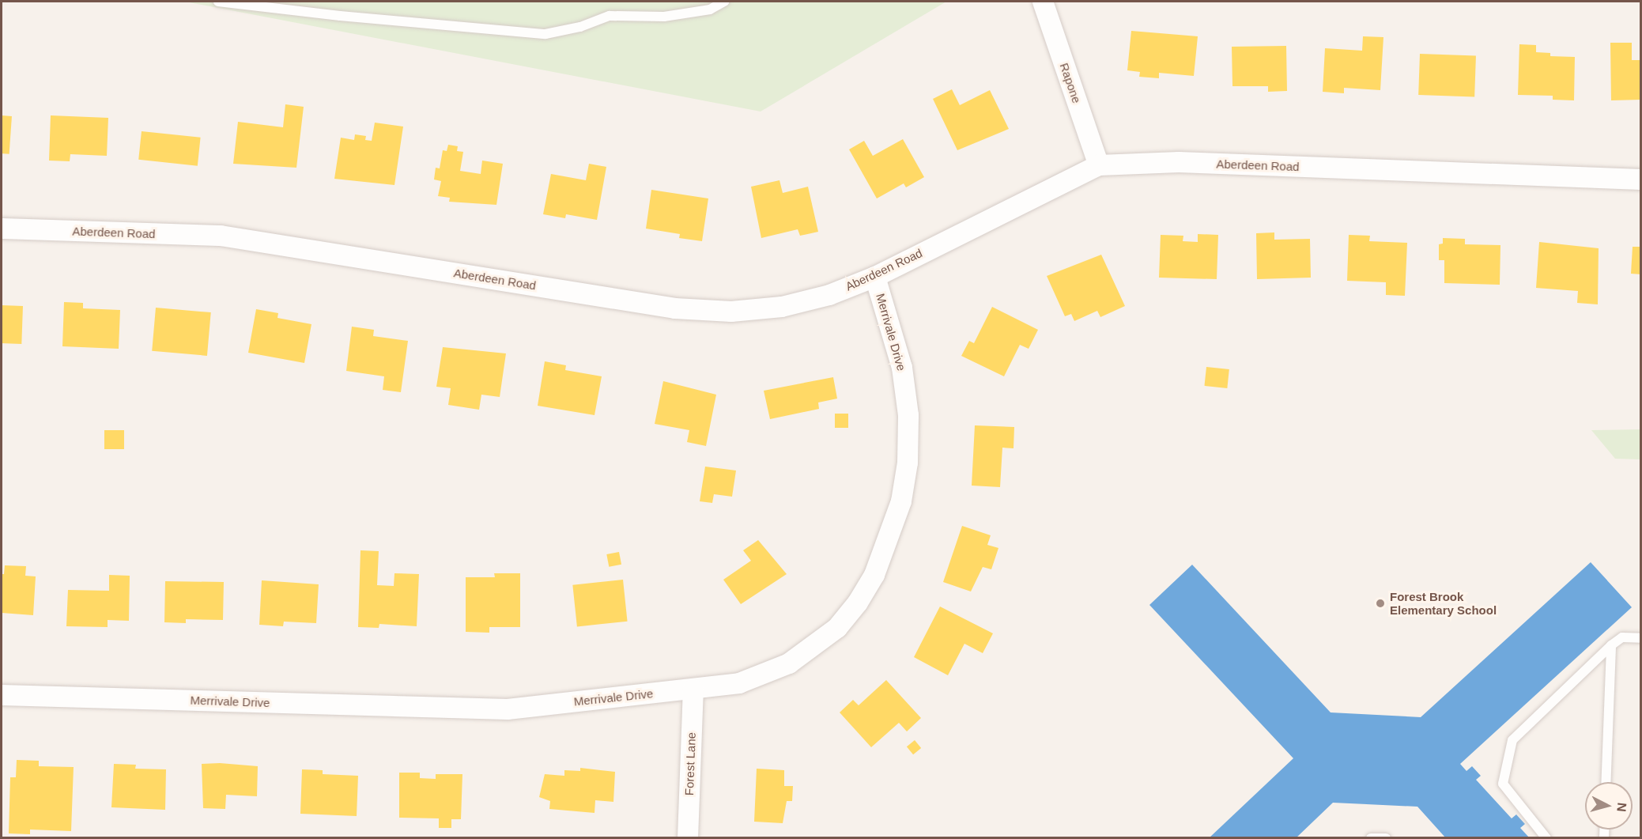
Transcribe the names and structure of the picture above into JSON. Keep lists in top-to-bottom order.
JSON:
{
  "streets": {
    "street": [
      "Rapone",
      "Aberdeen Road",
      "Merrivale Drive",
      "Forest Lane"
    ]
  },
  "crossings": [
    ["Rapone", "Aberdeen Road"],
    ["Aberdeen Road", "Merrivale Drive"],
    ["Merrivale Drive", "Forest Lane"]
  ],
  "places": ["Forest Brook Elementary School"],
  "north": "right"
}
